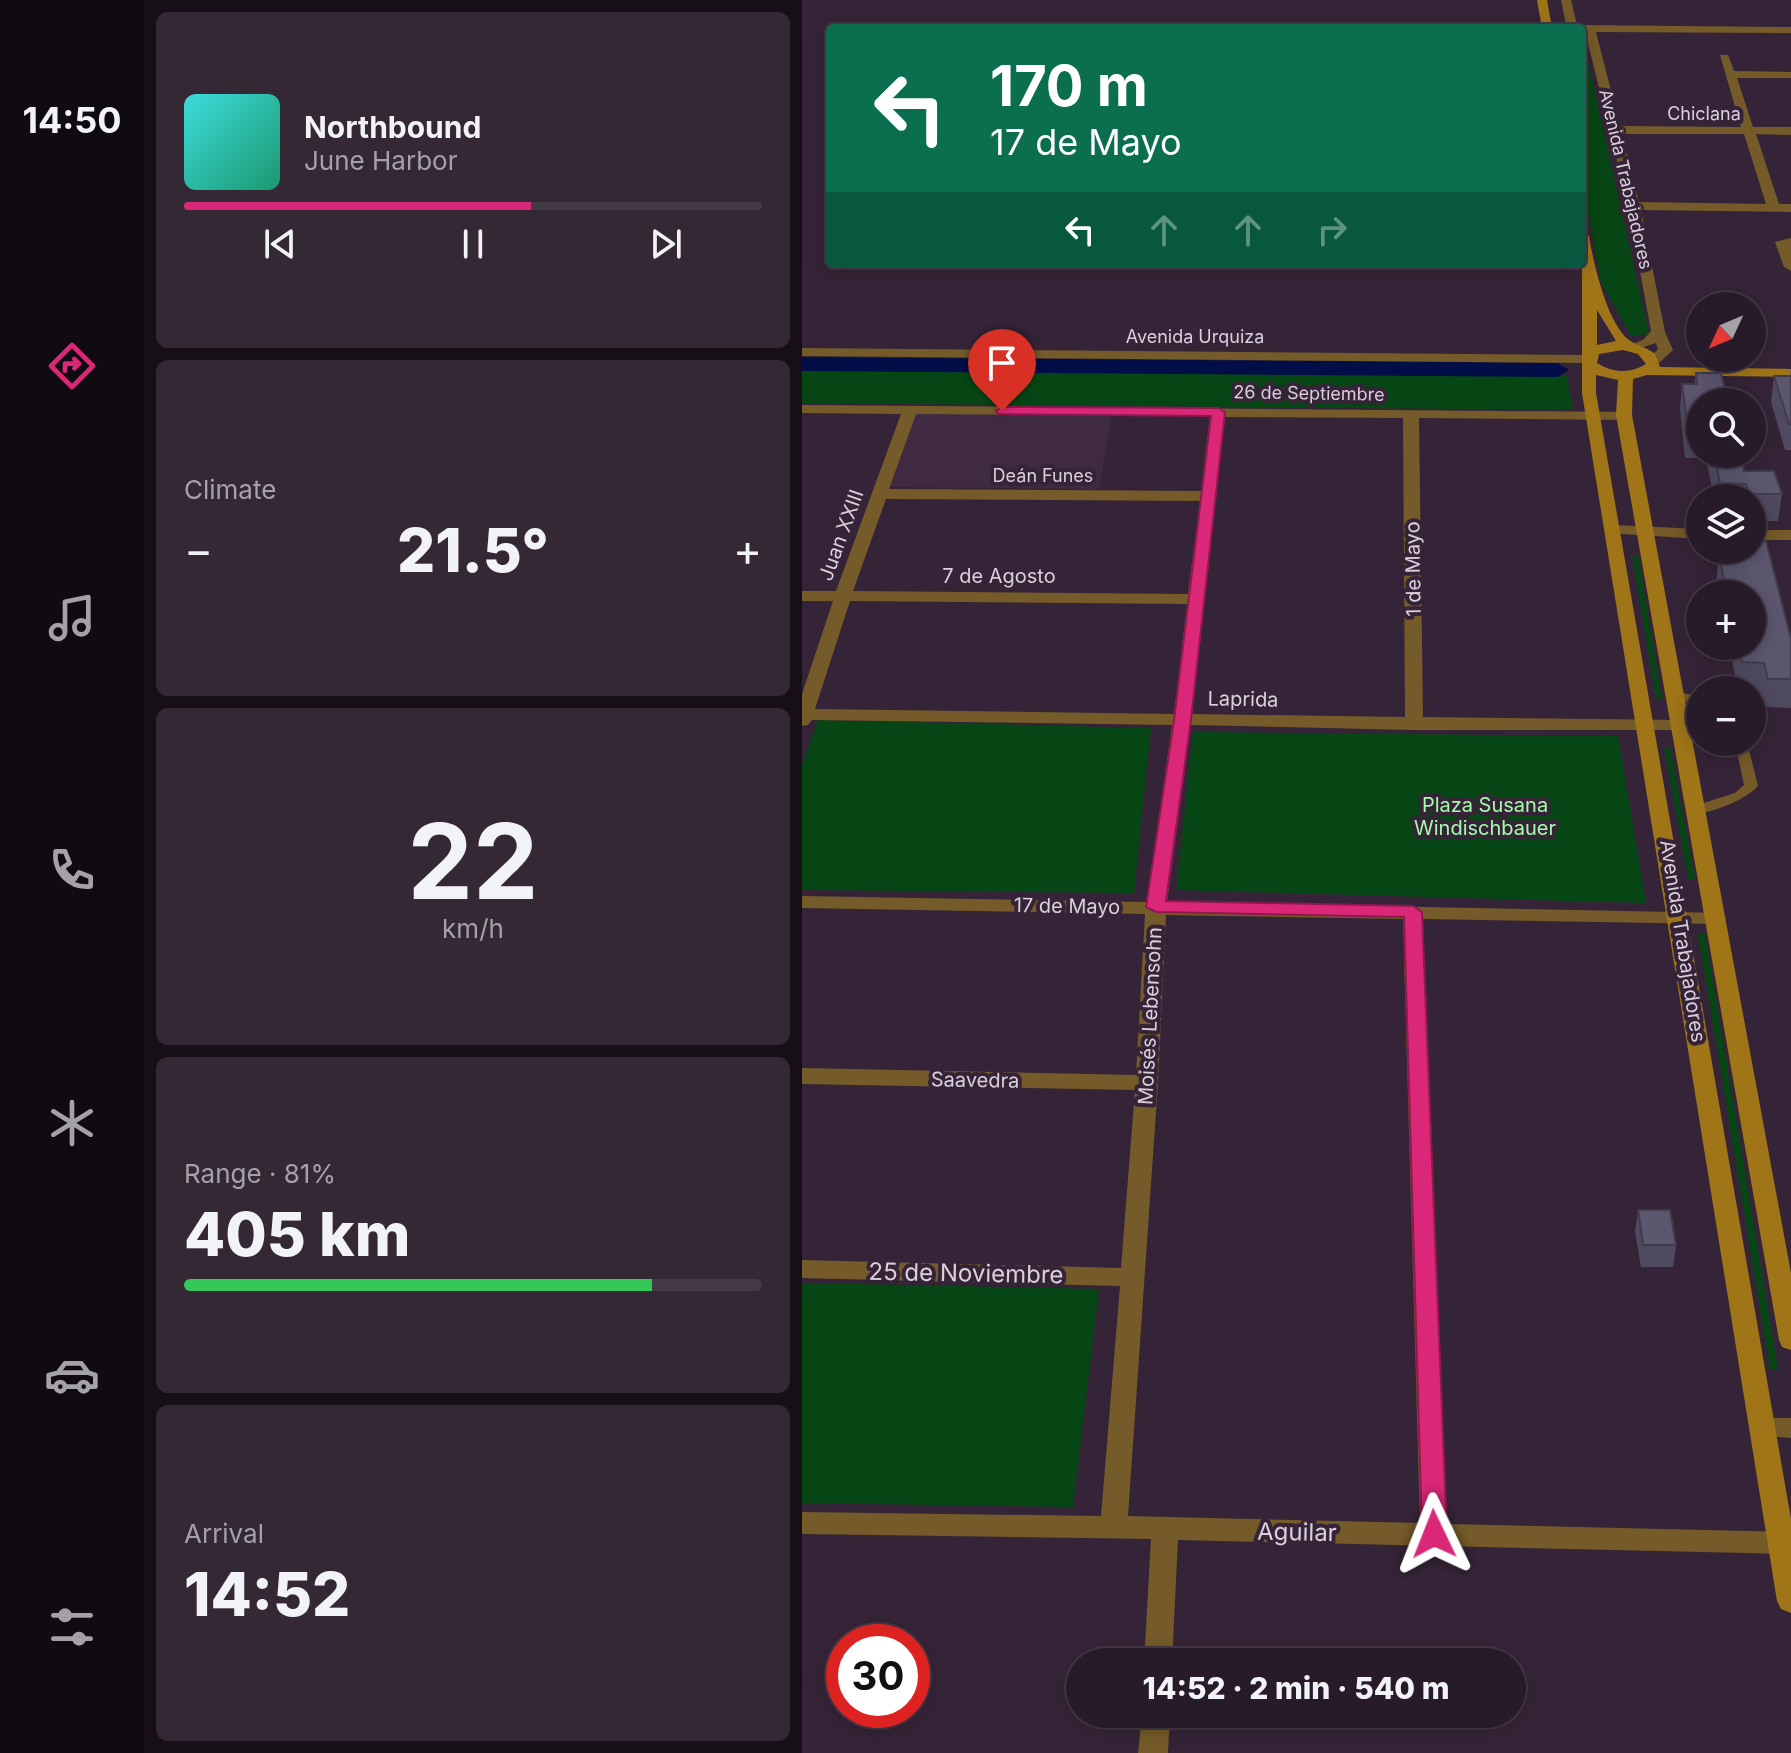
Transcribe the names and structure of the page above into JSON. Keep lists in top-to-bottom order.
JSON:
{
  "streets": {
    "main road": ["Avenida Trabajadores"],
    "street": [
      "Chiclana",
      "Avenida Urquiza",
      "26 de Septiembre",
      "Deán Funes",
      "Juan XXIII",
      "1 de Mayo",
      "7 de Agosto",
      "Laprida",
      "17 de Mayo",
      "Moisés Lebensohn",
      "Saavedra",
      "25 de Noviembre",
      "Aguilar"
    ]
  },
  "crossings": [
    ["Chiclana", "Avenida Trabajadores"],
    ["Avenida Trabajadores", "Avenida Urquiza"],
    ["Avenida Trabajadores", "26 de Septiembre"],
    ["Avenida Trabajadores", "Laprida"],
    ["Avenida Trabajadores", "17 de Mayo"],
    ["Avenida Trabajadores", "Aguilar"],
    ["26 de Septiembre", "Juan XXIII"],
    ["26 de Septiembre", "1 de Mayo"],
    ["26 de Septiembre", "Moisés Lebensohn"],
    ["Deán Funes", "Juan XXIII"],
    ["Deán Funes", "Moisés Lebensohn"],
    ["Juan XXIII", "7 de Agosto"],
    ["Juan XXIII", "Laprida"],
    ["1 de Mayo", "Laprida"],
    ["7 de Agosto", "Moisés Lebensohn"],
    ["Laprida", "Moisés Lebensohn"],
    ["17 de Mayo", "Moisés Lebensohn"],
    ["Moisés Lebensohn", "Saavedra"],
    ["Moisés Lebensohn", "25 de Noviembre"],
    ["Moisés Lebensohn", "Aguilar"]
  ],
  "parks": ["Plaza Susana Windischbauer"],
  "north": "bottom left",
  "page": {
    "tabs": "14:50",
    "turn": ["170 m", "17 de Mayo"],
    "song": ["Northbound", "June Harbor"],
    "map_buttons": ["+", "−"],
    "tile": [
      "Climate",
      ["22", "km/h"],
      ["Range · 81%", "405 km"],
      ["Arrival", "14:52"]
    ],
    "heat": ["−", "21.5°", "+"],
    "limit": "30",
    "trip": "14:52 · 2 min · 540 m"
  }
}
